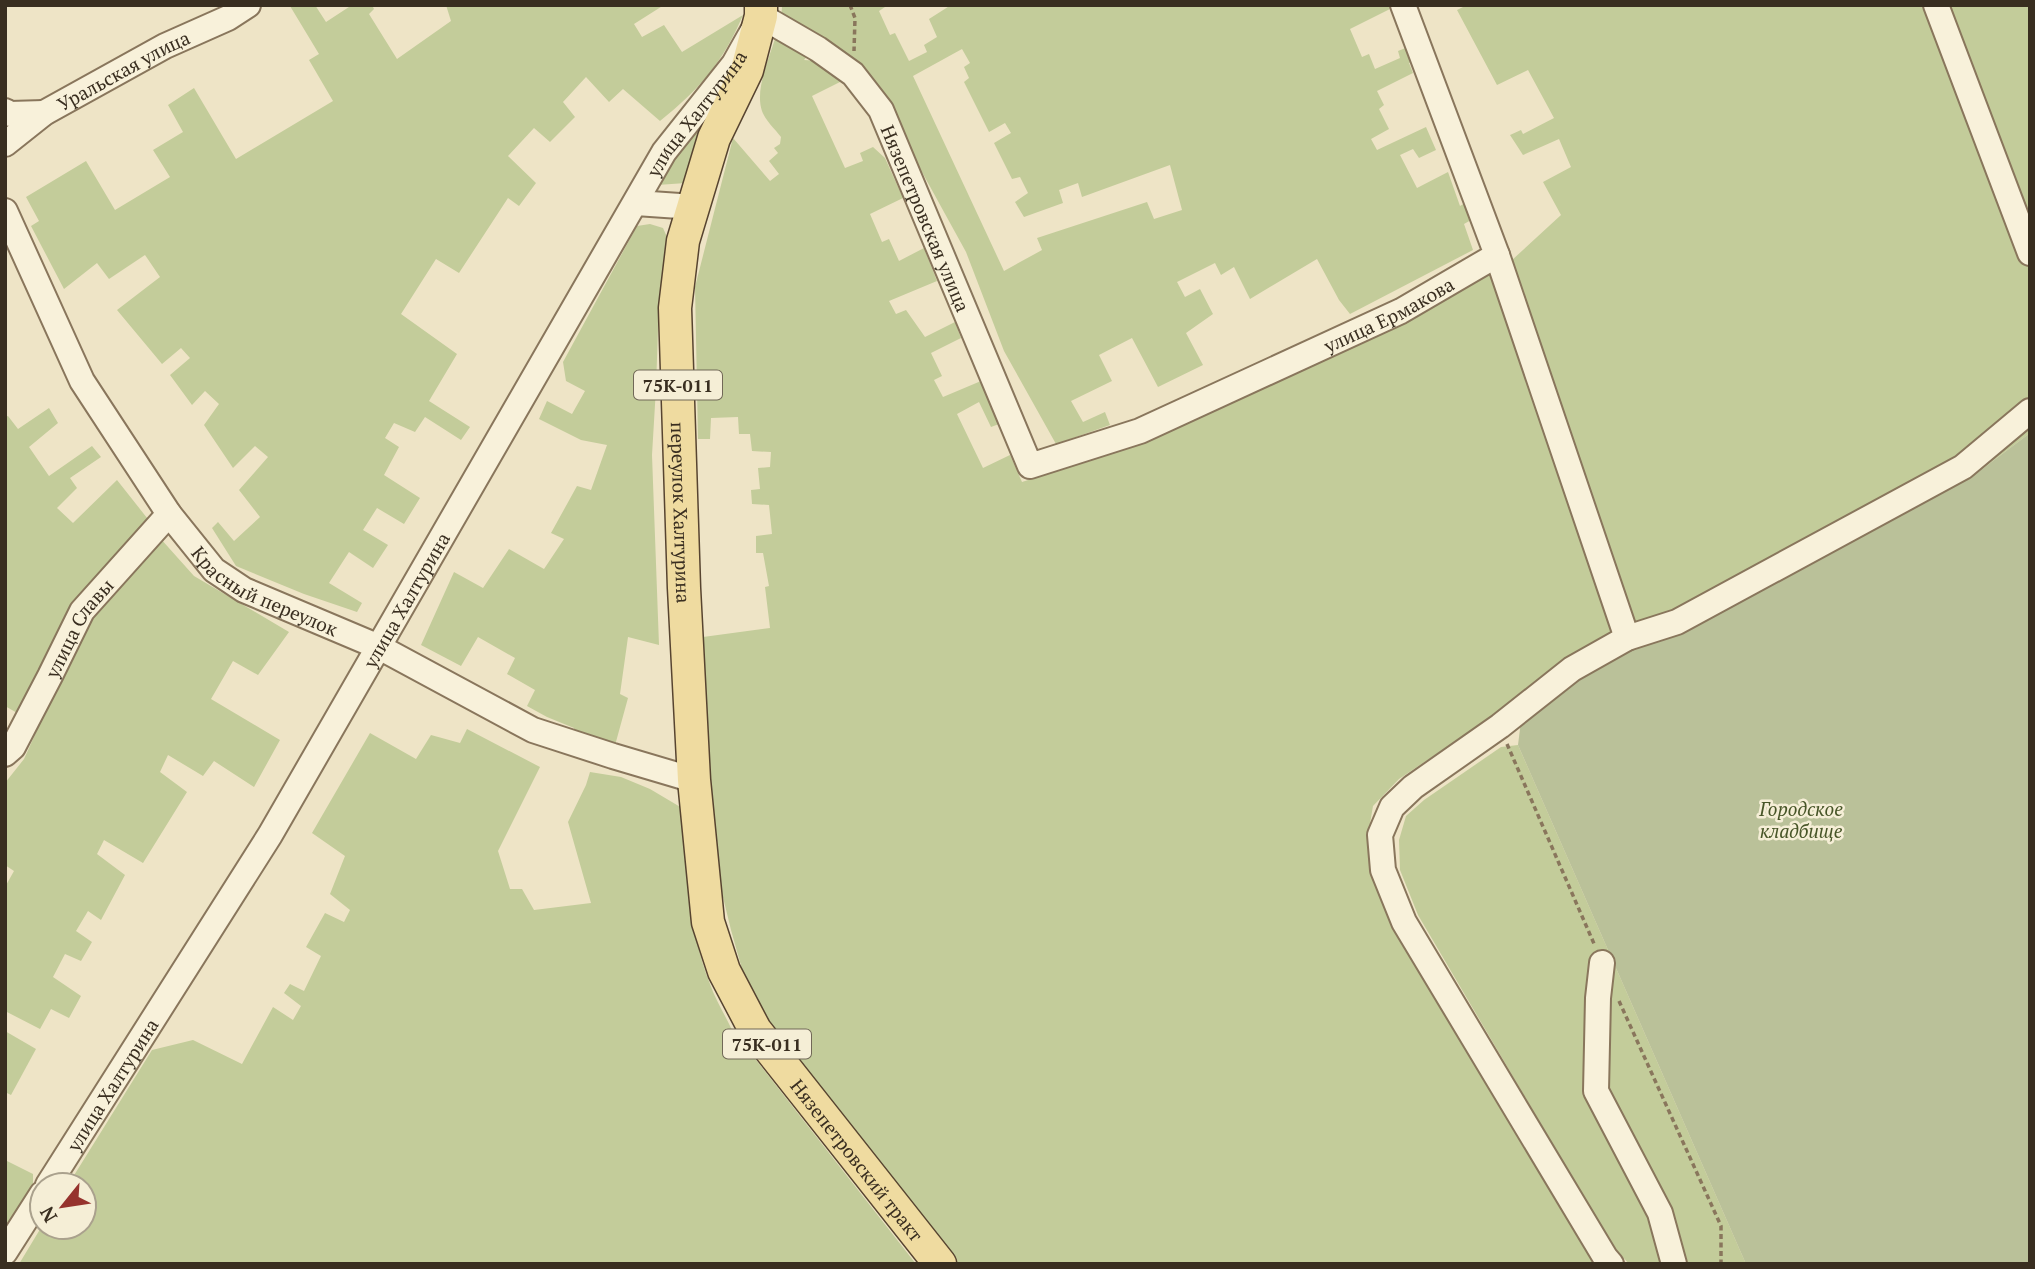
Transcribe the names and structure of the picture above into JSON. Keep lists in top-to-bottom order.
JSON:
{
  "streets": {
    "main road": ["75К-011", "переулок Халтурина", "Нязепетровский тракт"],
    "street": [
      "Уральская улица",
      "улица Халтурина",
      "Нязепетровская улица",
      "улица Ермакова",
      "Красный переулок",
      "улица Славы"
    ]
  },
  "crossings": [
    ["улица Халтурина", "Нязепетровская улица"],
    ["улица Халтурина", "переулок Халтурина"],
    ["улица Халтурина", "Красный переулок"],
    ["Нязепетровская улица", "улица Ермакова"],
    ["Нязепетровская улица", "переулок Халтурина"],
    ["переулок Халтурина", "Красный переулок"],
    ["переулок Халтурина", "Нязепетровский тракт"],
    ["Красный переулок", "улица Славы"],
    ["Красный переулок", "Нязепетровский тракт"]
  ],
  "parks": ["Городское кладбище"],
  "north": "bottom left"
}
